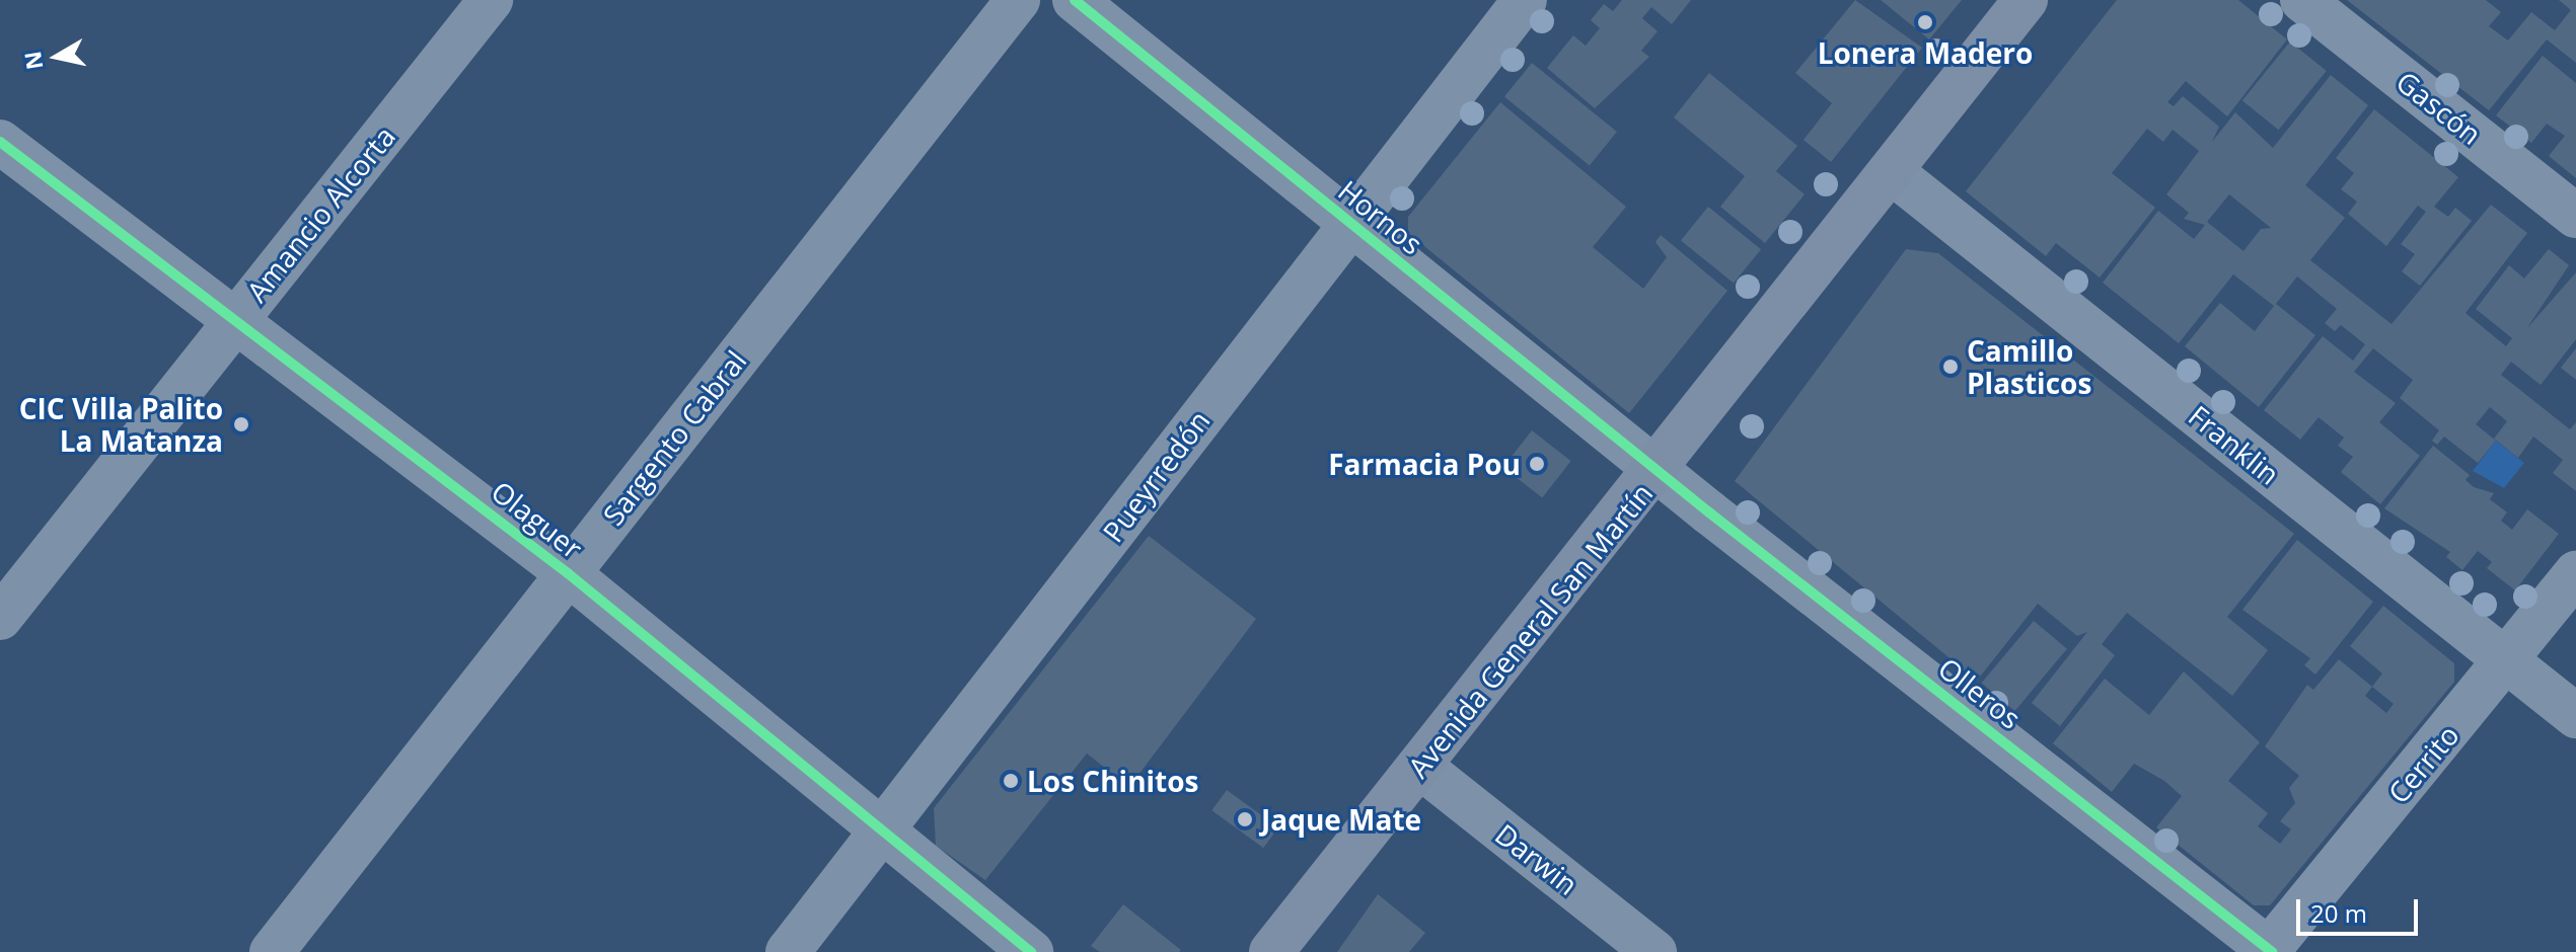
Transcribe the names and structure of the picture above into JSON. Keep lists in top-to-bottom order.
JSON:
{
  "streets": {
    "main road": ["Avenida General San Martín"],
    "street": [
      "Gascón",
      "Amancio Alcorta",
      "Hornos",
      "Sargento Cabral",
      "Franklin",
      "Pueyrredón",
      "Olaguer",
      "Olleros",
      "Cerrito",
      "Darwin"
    ]
  },
  "crossings": [
    ["Amancio Alcorta", "Olaguer"],
    ["Hornos", "Pueyrredón"],
    ["Hornos", "Avenida General San Martín"],
    ["Hornos", "Olleros"],
    ["Sargento Cabral", "Olaguer"],
    ["Franklin", "Avenida General San Martín"],
    ["Franklin", "Cerrito"],
    ["Pueyrredón", "Olaguer"],
    ["Avenida General San Martín", "Olleros"],
    ["Avenida General San Martín", "Darwin"],
    ["Olleros", "Cerrito"]
  ],
  "places": [
    "Lonera Madero",
    "Camillo Plasticos",
    "CIC Villa Palito La Matanza",
    "Farmacia Pou",
    "Los Chinitos",
    "Jaque Mate"
  ],
  "scale_bar": "20 m",
  "north": "left"
}
